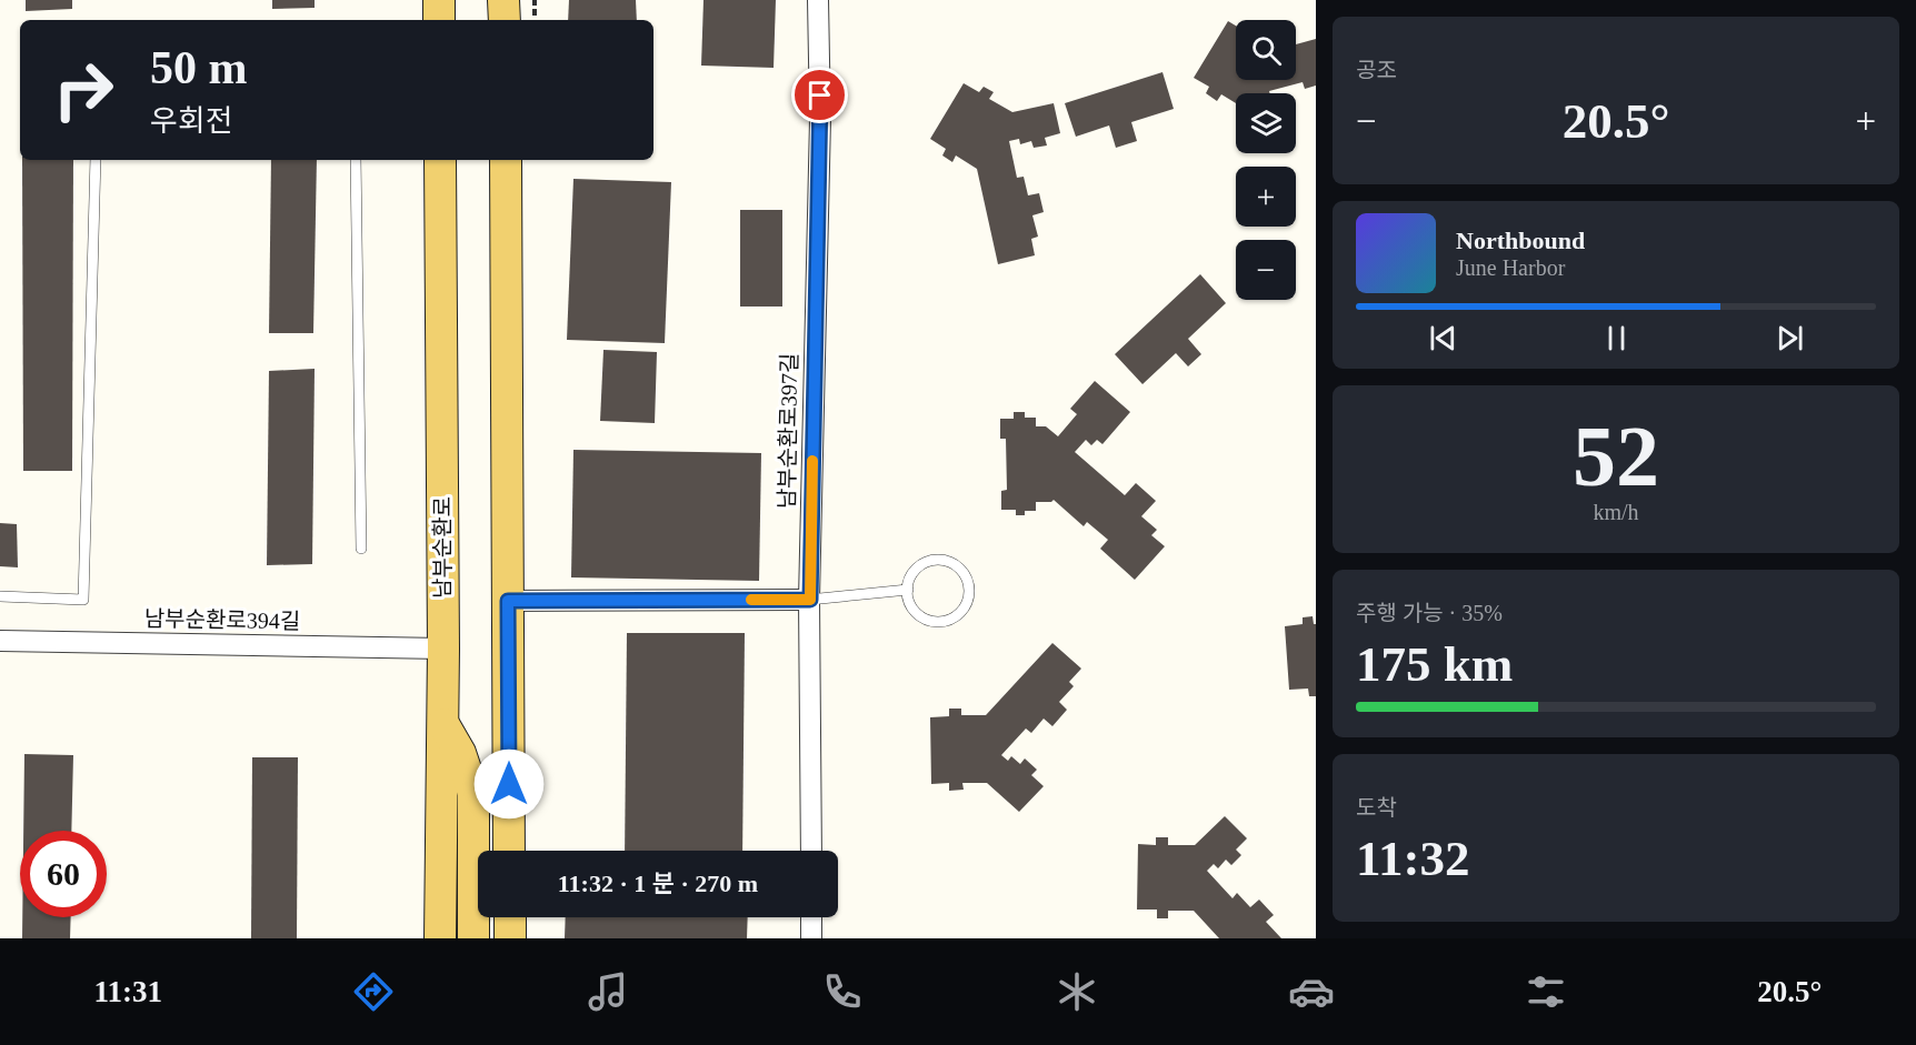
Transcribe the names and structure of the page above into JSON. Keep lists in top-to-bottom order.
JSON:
{
  "streets": {
    "main road": ["남부순환로"],
    "street": ["남부순환로397길", "남부순환로394길"]
  },
  "crossings": [
    ["남부순환로", "남부순환로394길"]
  ],
  "page": {
    "tile": [
      "공조",
      ["52", "km/h"],
      ["주행 가능 · 35%", "175 km"],
      ["도착", "11:32"]
    ],
    "map_buttons": ["+", "−"],
    "turn": ["50 m", "우회전"],
    "heat": ["−", "20.5°", "+"],
    "song": ["Northbound", "June Harbor"],
    "limit": "60",
    "trip": "11:32 · 1 분 · 270 m",
    "tabs": ["11:31", "20.5°"]
  }
}
